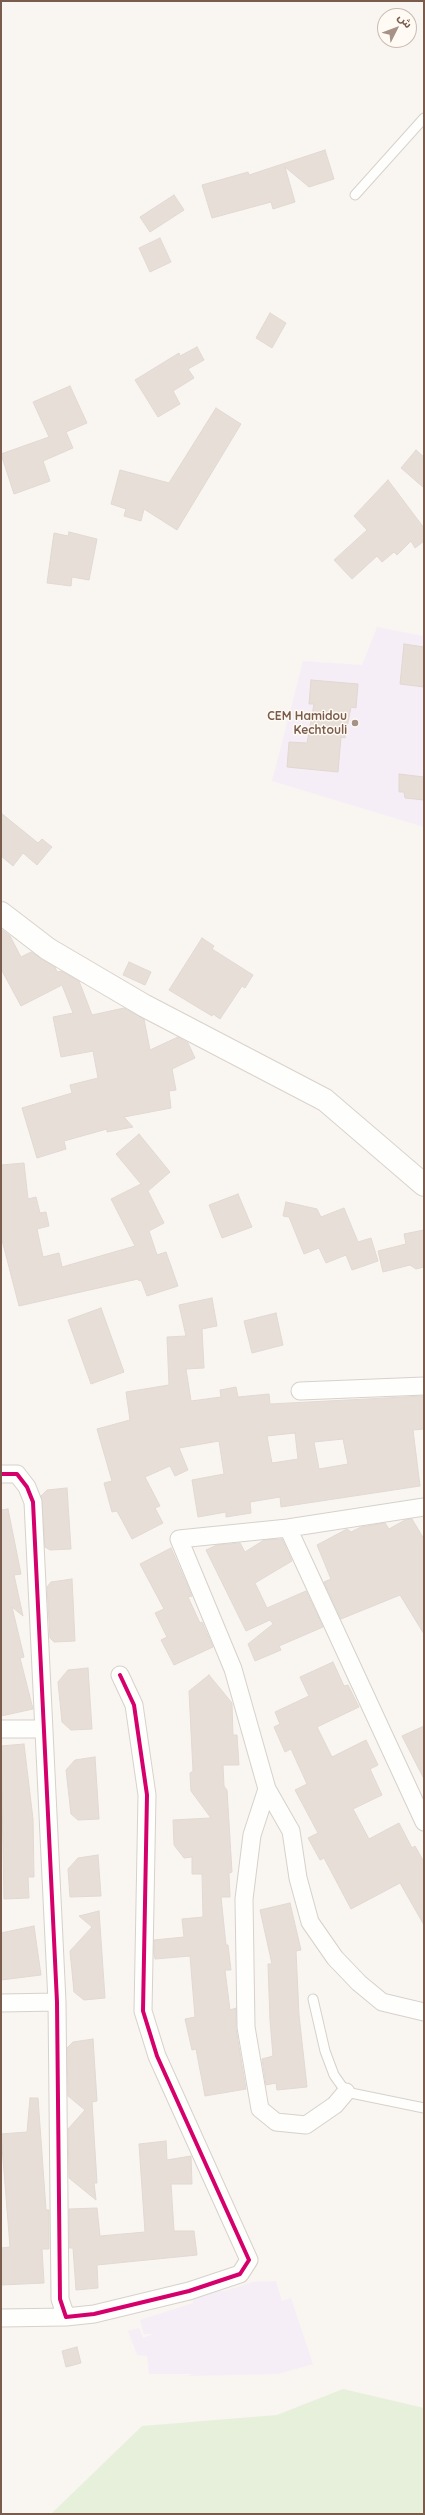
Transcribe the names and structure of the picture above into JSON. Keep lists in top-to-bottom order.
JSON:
{
  "places": ["CEM Hamidou Kechtouli"],
  "north": "top right"
}
